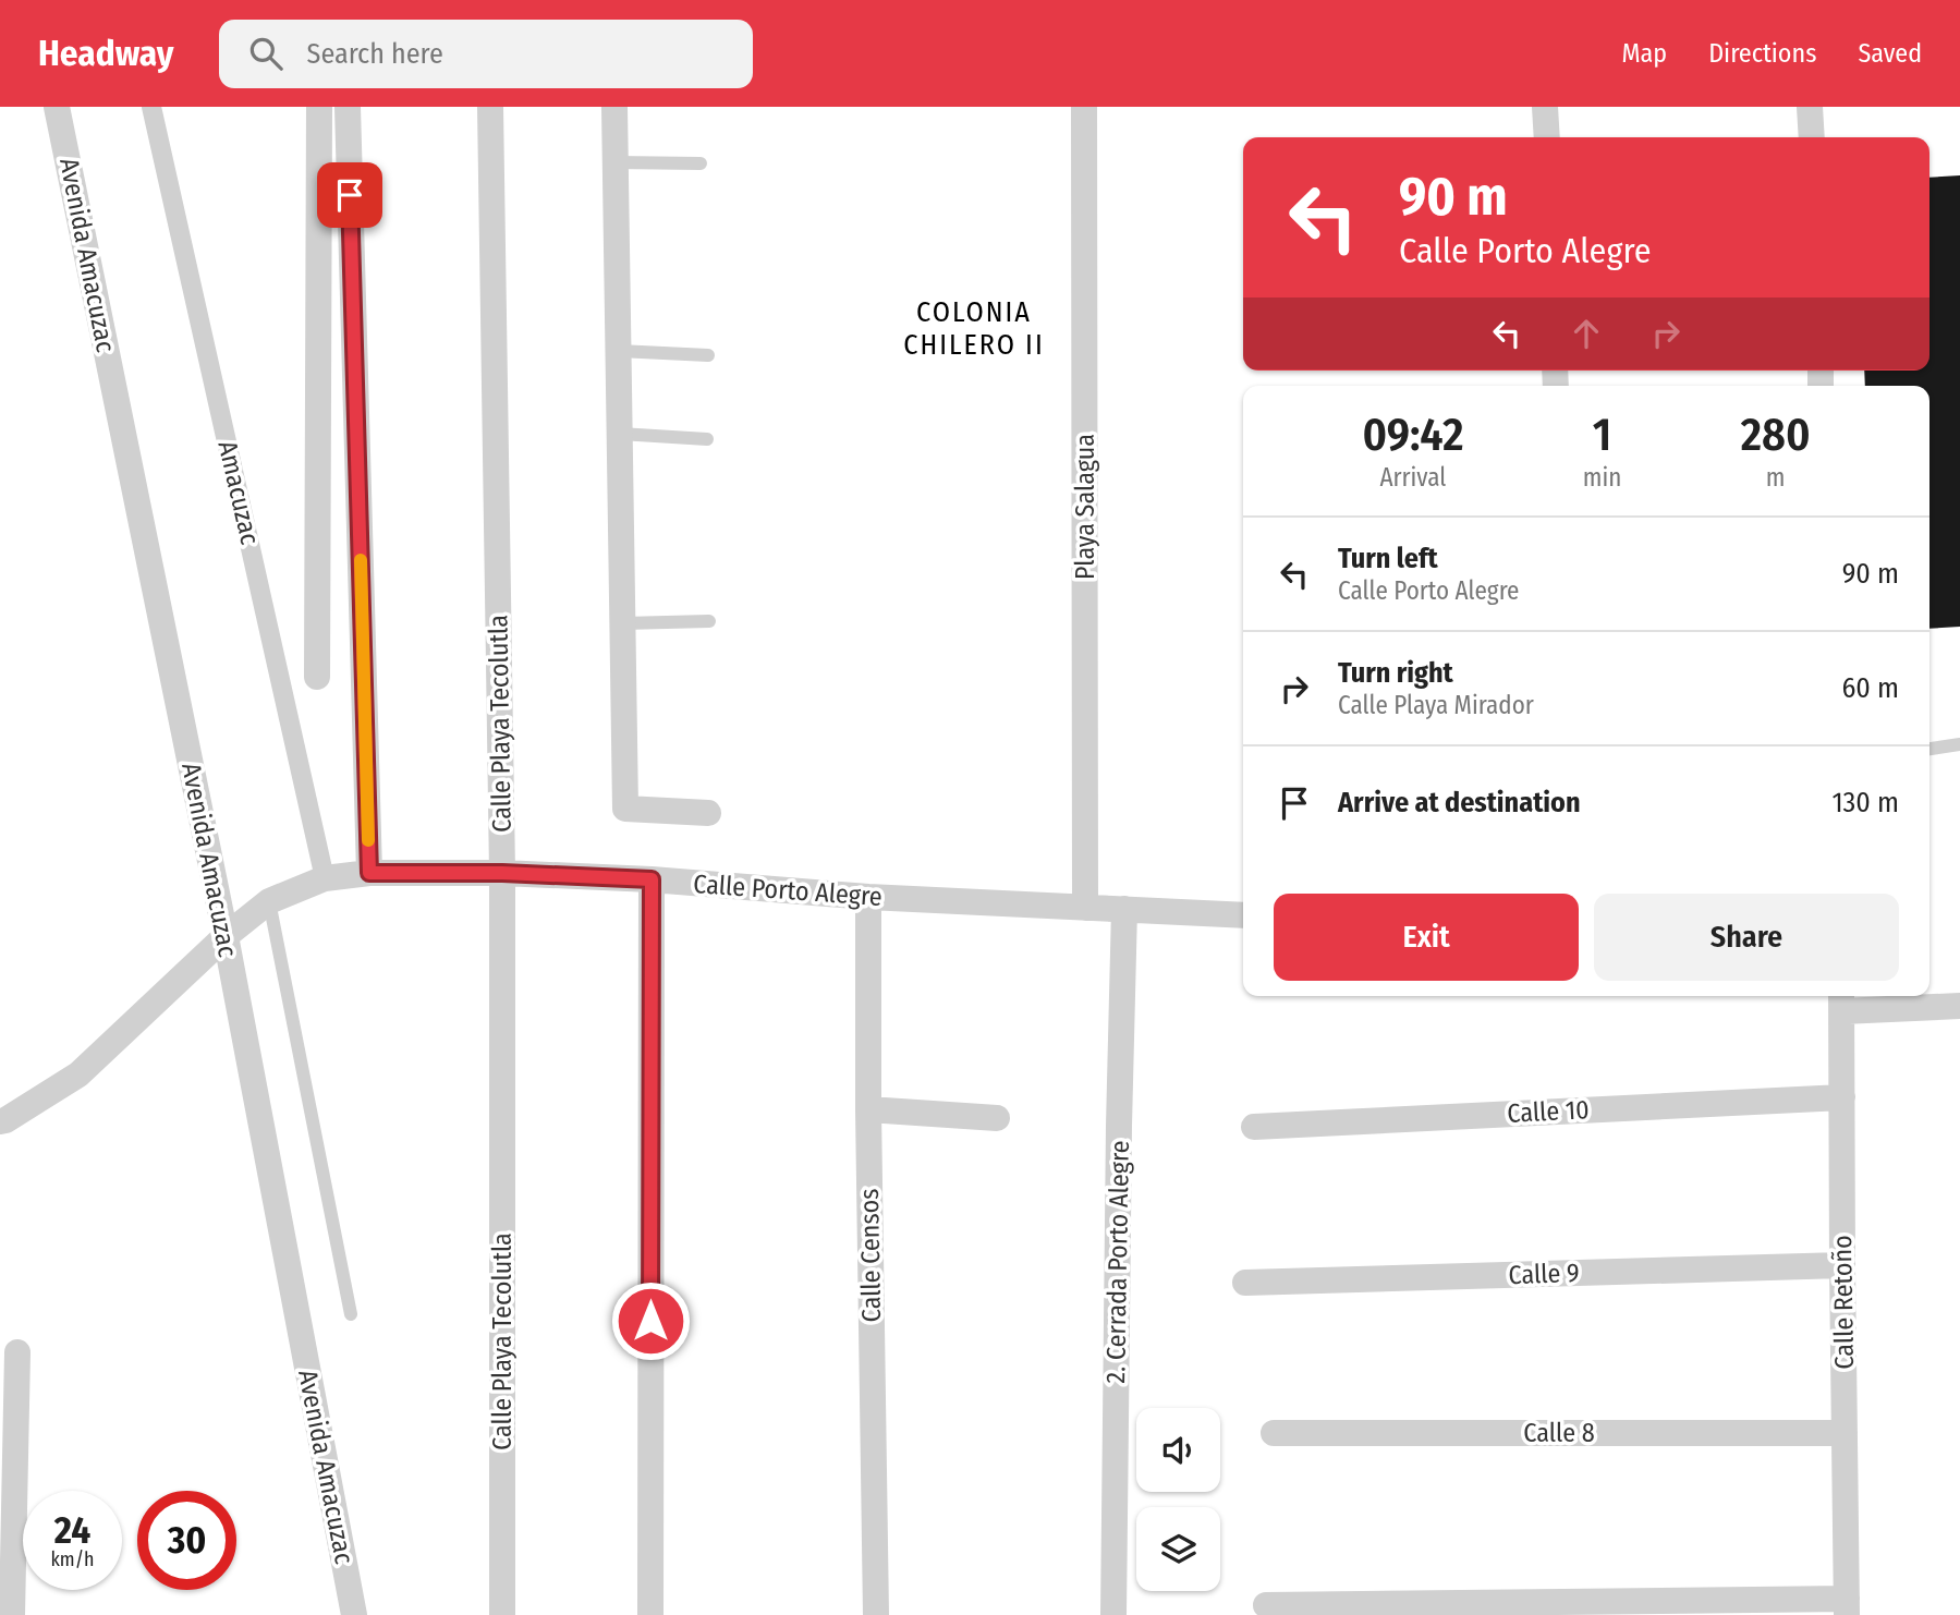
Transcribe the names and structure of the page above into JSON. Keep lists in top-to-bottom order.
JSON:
{
  "streets": {
    "street": [
      "Avenida Amacuzac",
      "Amacuzac",
      "Playa Salagua",
      "Calle Playa Tecolutla",
      "Calle Porto Alegre",
      "Calle 10",
      "Calle Censos",
      "2. Cerrada Porto Alegre",
      "Calle 9",
      "Calle Retoño",
      "Calle 8"
    ]
  },
  "crossings": [
    ["Avenida Amacuzac", "Calle Porto Alegre"],
    ["Amacuzac", "Calle Porto Alegre"],
    ["Playa Salagua", "Calle Porto Alegre"],
    ["Calle Playa Tecolutla", "Calle Porto Alegre"],
    ["Calle Porto Alegre", "Calle Censos"],
    ["Calle Porto Alegre", "2. Cerrada Porto Alegre"],
    ["Calle 10", "Calle Retoño"],
    ["Calle 9", "Calle Retoño"],
    ["Calle Retoño", "Calle 8"]
  ],
  "districts": ["COLONIA CHILERO II"],
  "page": {
    "header": "Headway",
    "search": "Search here",
    "nav": ["Map", "Directions", "Saved"],
    "turn": ["90 m", "Calle Porto Alegre"],
    "eta": [
      "09:42",
      "Arrival",
      "1",
      "min",
      "280",
      "m"
    ],
    "list": [
      {
        "name": "Turn left",
        "note": "Calle Porto Alegre",
        "value": "90 m"
      },
      {
        "name": "Turn right",
        "note": "Calle Playa Mirador",
        "value": "60 m"
      },
      {
        "name": "Arrive at destination",
        "value": "130 m"
      }
    ],
    "buttons": ["Exit", "Share"],
    "speed": "24 km/h",
    "limit": "30"
  }
}
